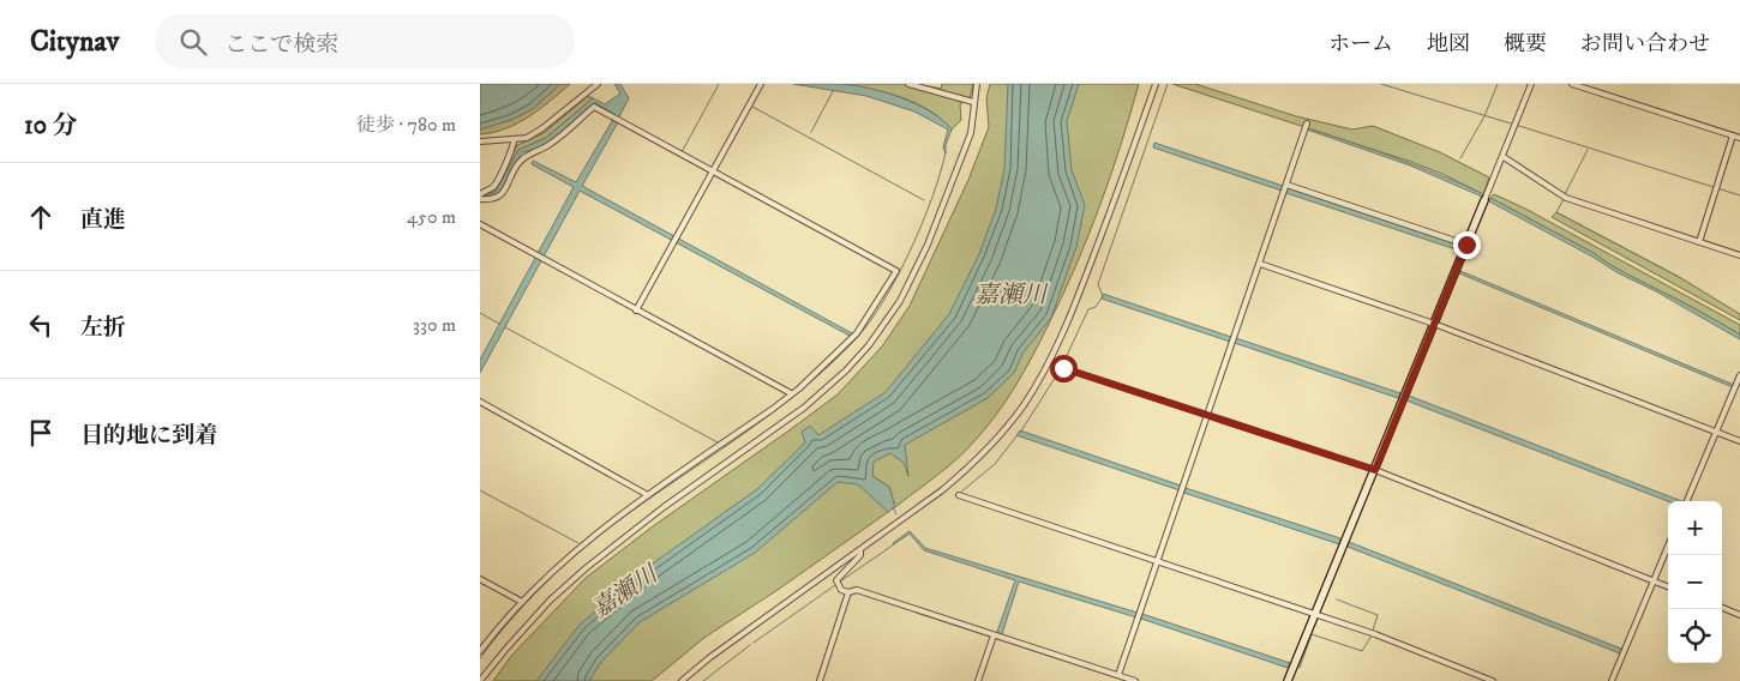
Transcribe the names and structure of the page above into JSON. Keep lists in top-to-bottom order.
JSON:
{
  "water": ["嘉瀬川"],
  "page": {
    "header": "Citynav",
    "search": "ここで検索",
    "nav": [
      "ホーム",
      "地図",
      "概要",
      "お問い合わせ"
    ],
    "heading": ["10 分", "徒歩 · 780 m"],
    "list": [
      ["直進", "450 m"],
      ["左折", "330 m"],
      "目的地に到着"
    ],
    "map_buttons": ["+", "−"]
  }
}
